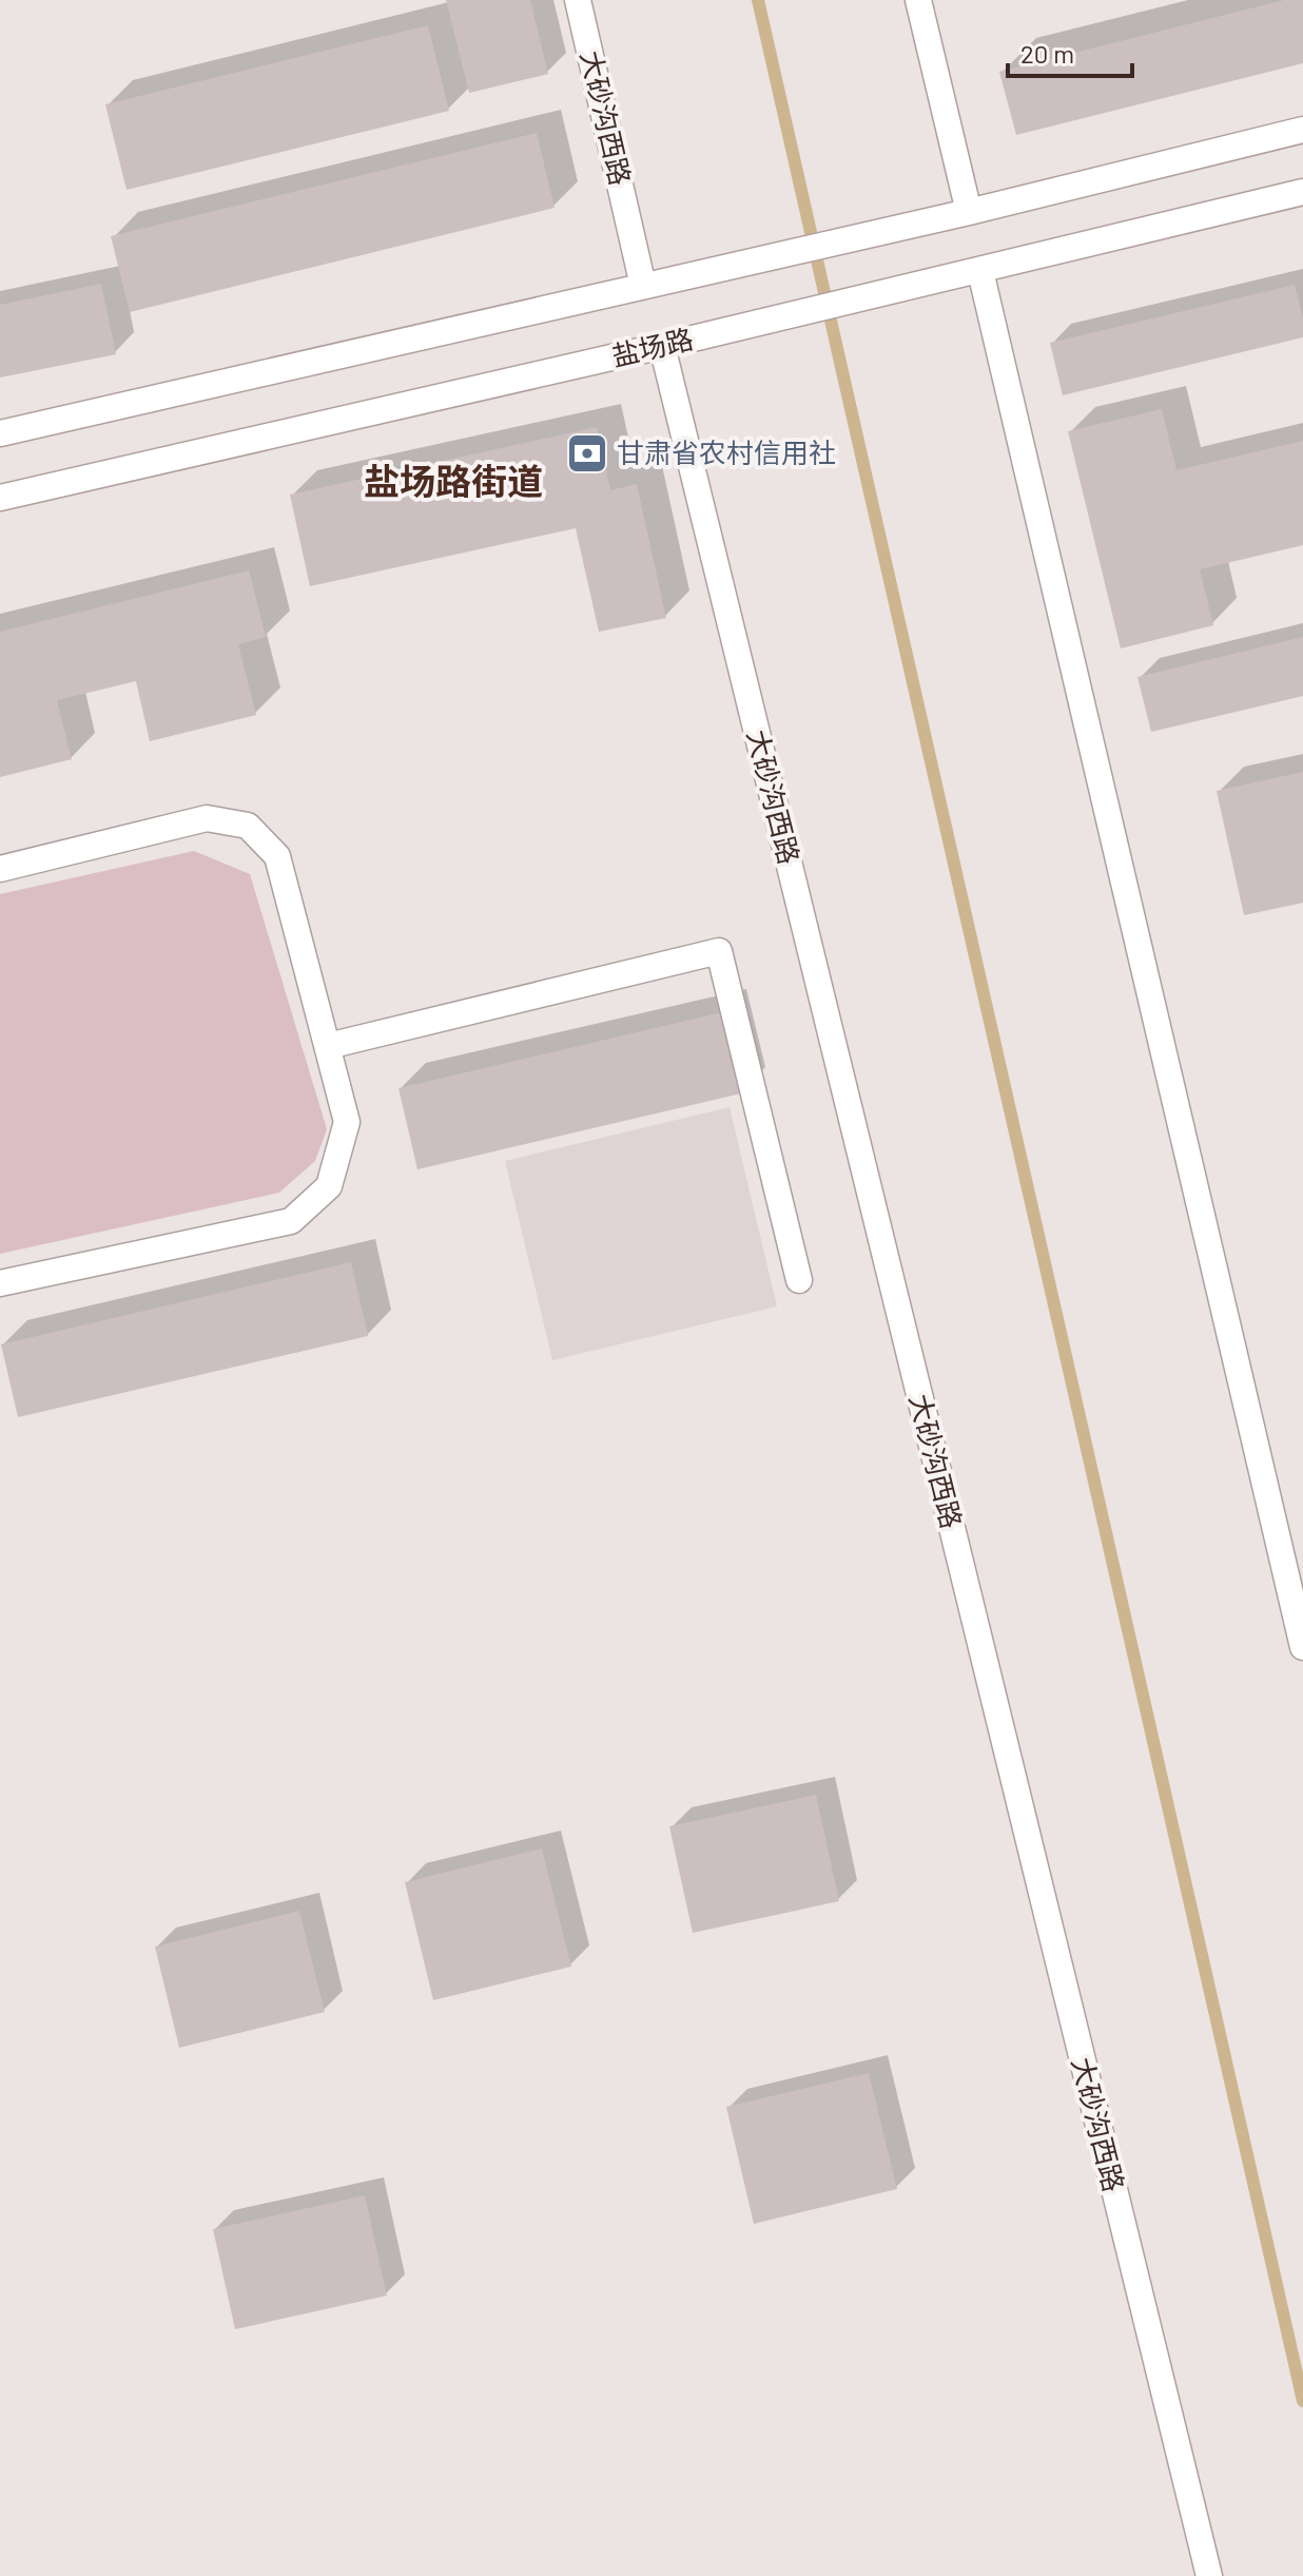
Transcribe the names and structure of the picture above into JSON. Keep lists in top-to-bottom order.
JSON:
{
  "streets": {
    "street": ["大砂沟西路", "盐场路"]
  },
  "crossings": [
    ["大砂沟西路", "盐场路"]
  ],
  "districts": ["盐场路街道"],
  "places": {
    "bank": ["甘肃省农村信用社"]
  },
  "scale_bar": "20 m"
}
